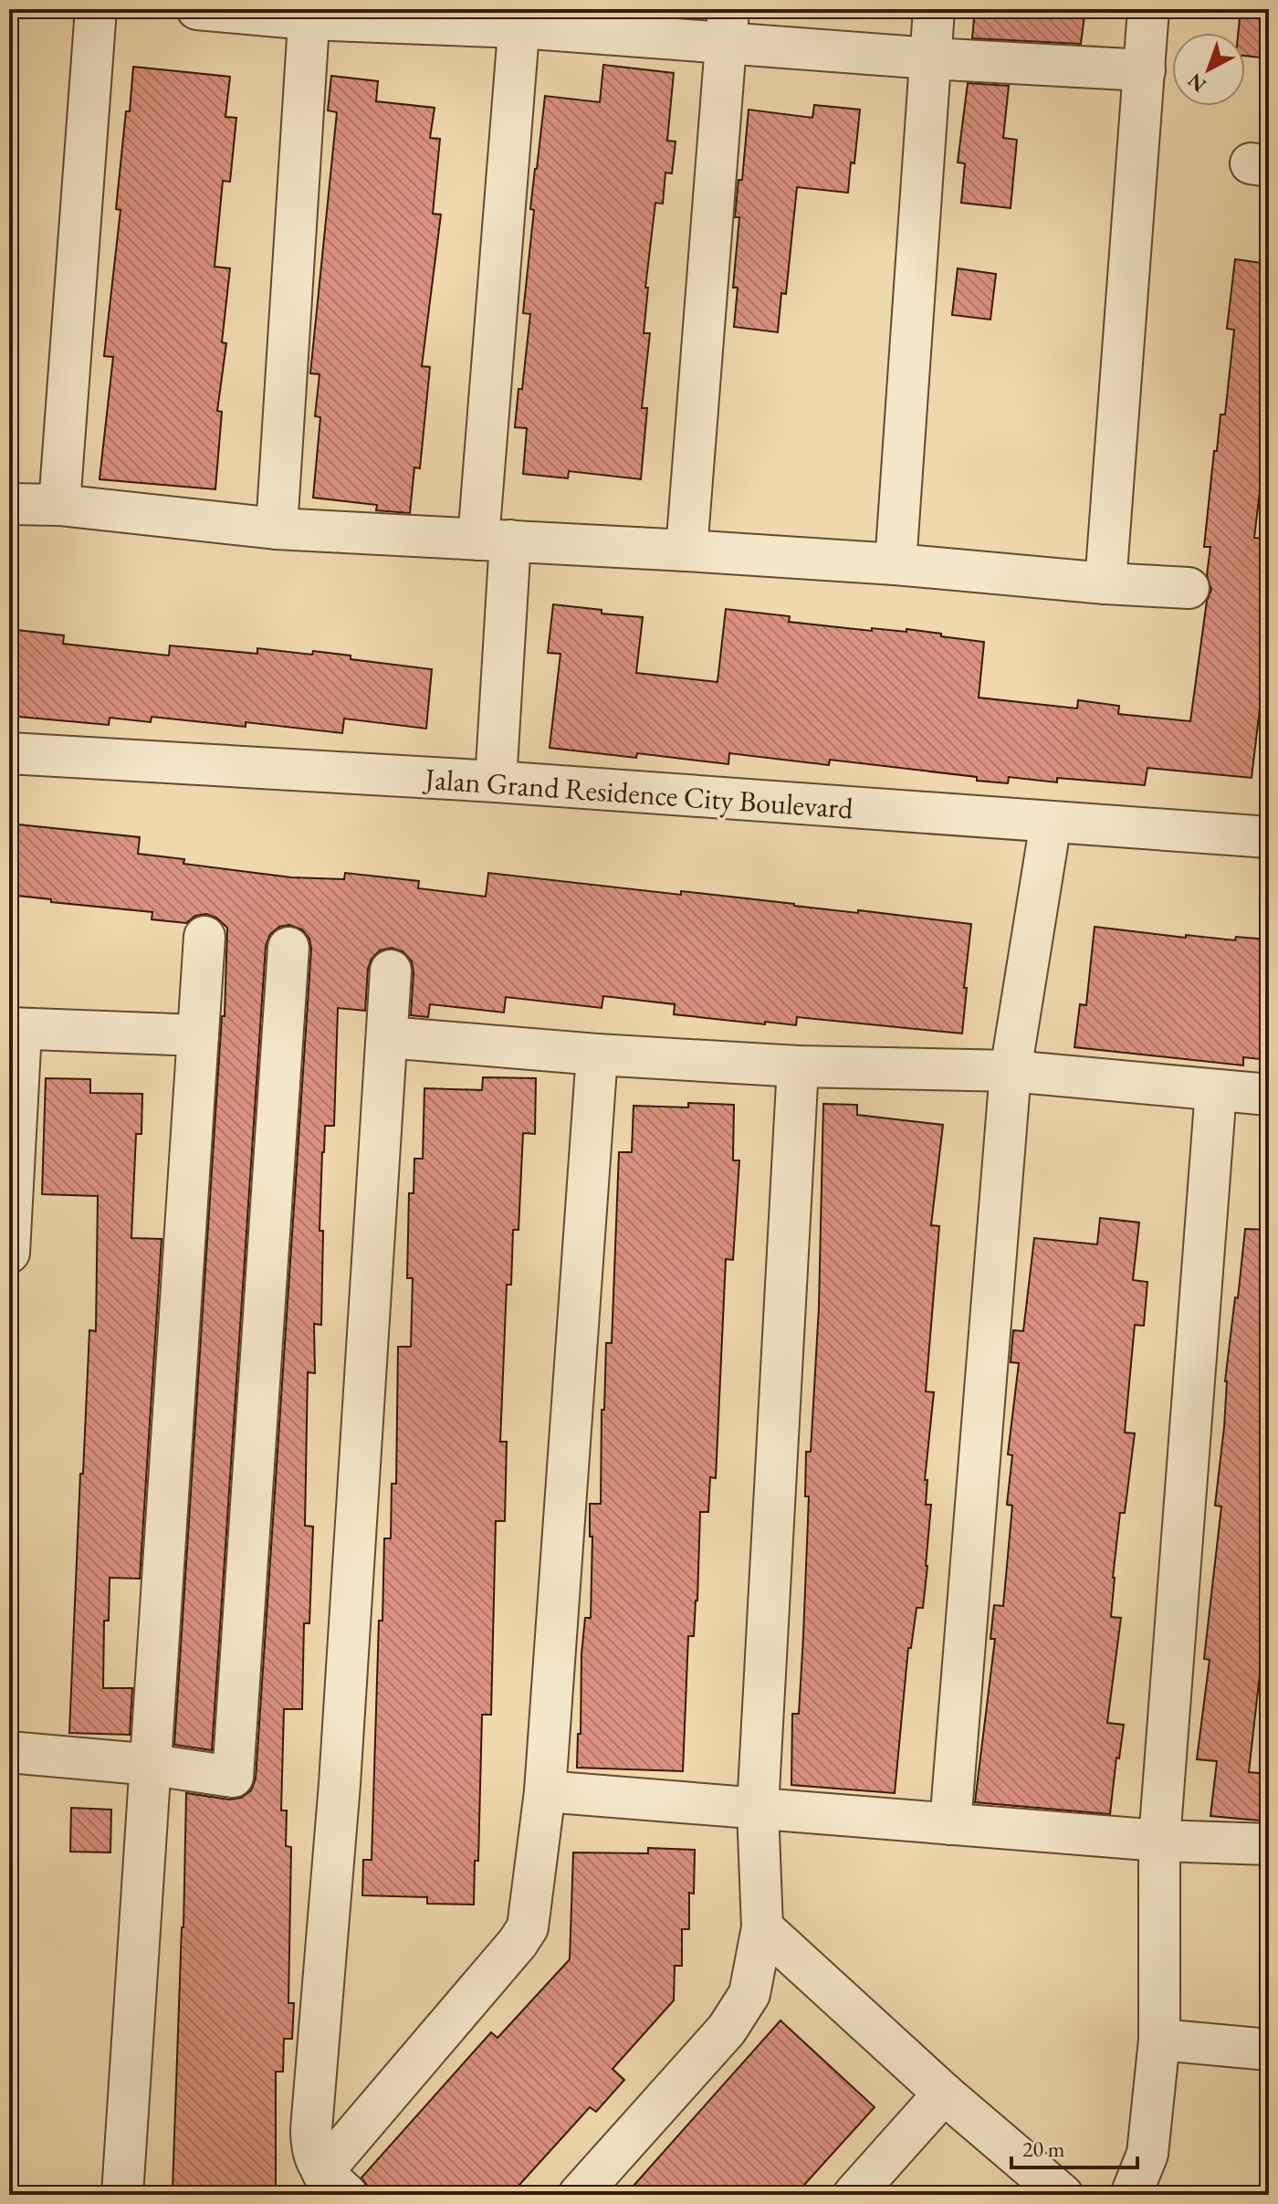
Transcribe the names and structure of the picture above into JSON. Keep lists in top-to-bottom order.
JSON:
{
  "streets": {
    "street": ["Jalan Grand Residence City Boulevard"]
  },
  "scale_bar": "20 m",
  "north": "bottom left"
}
